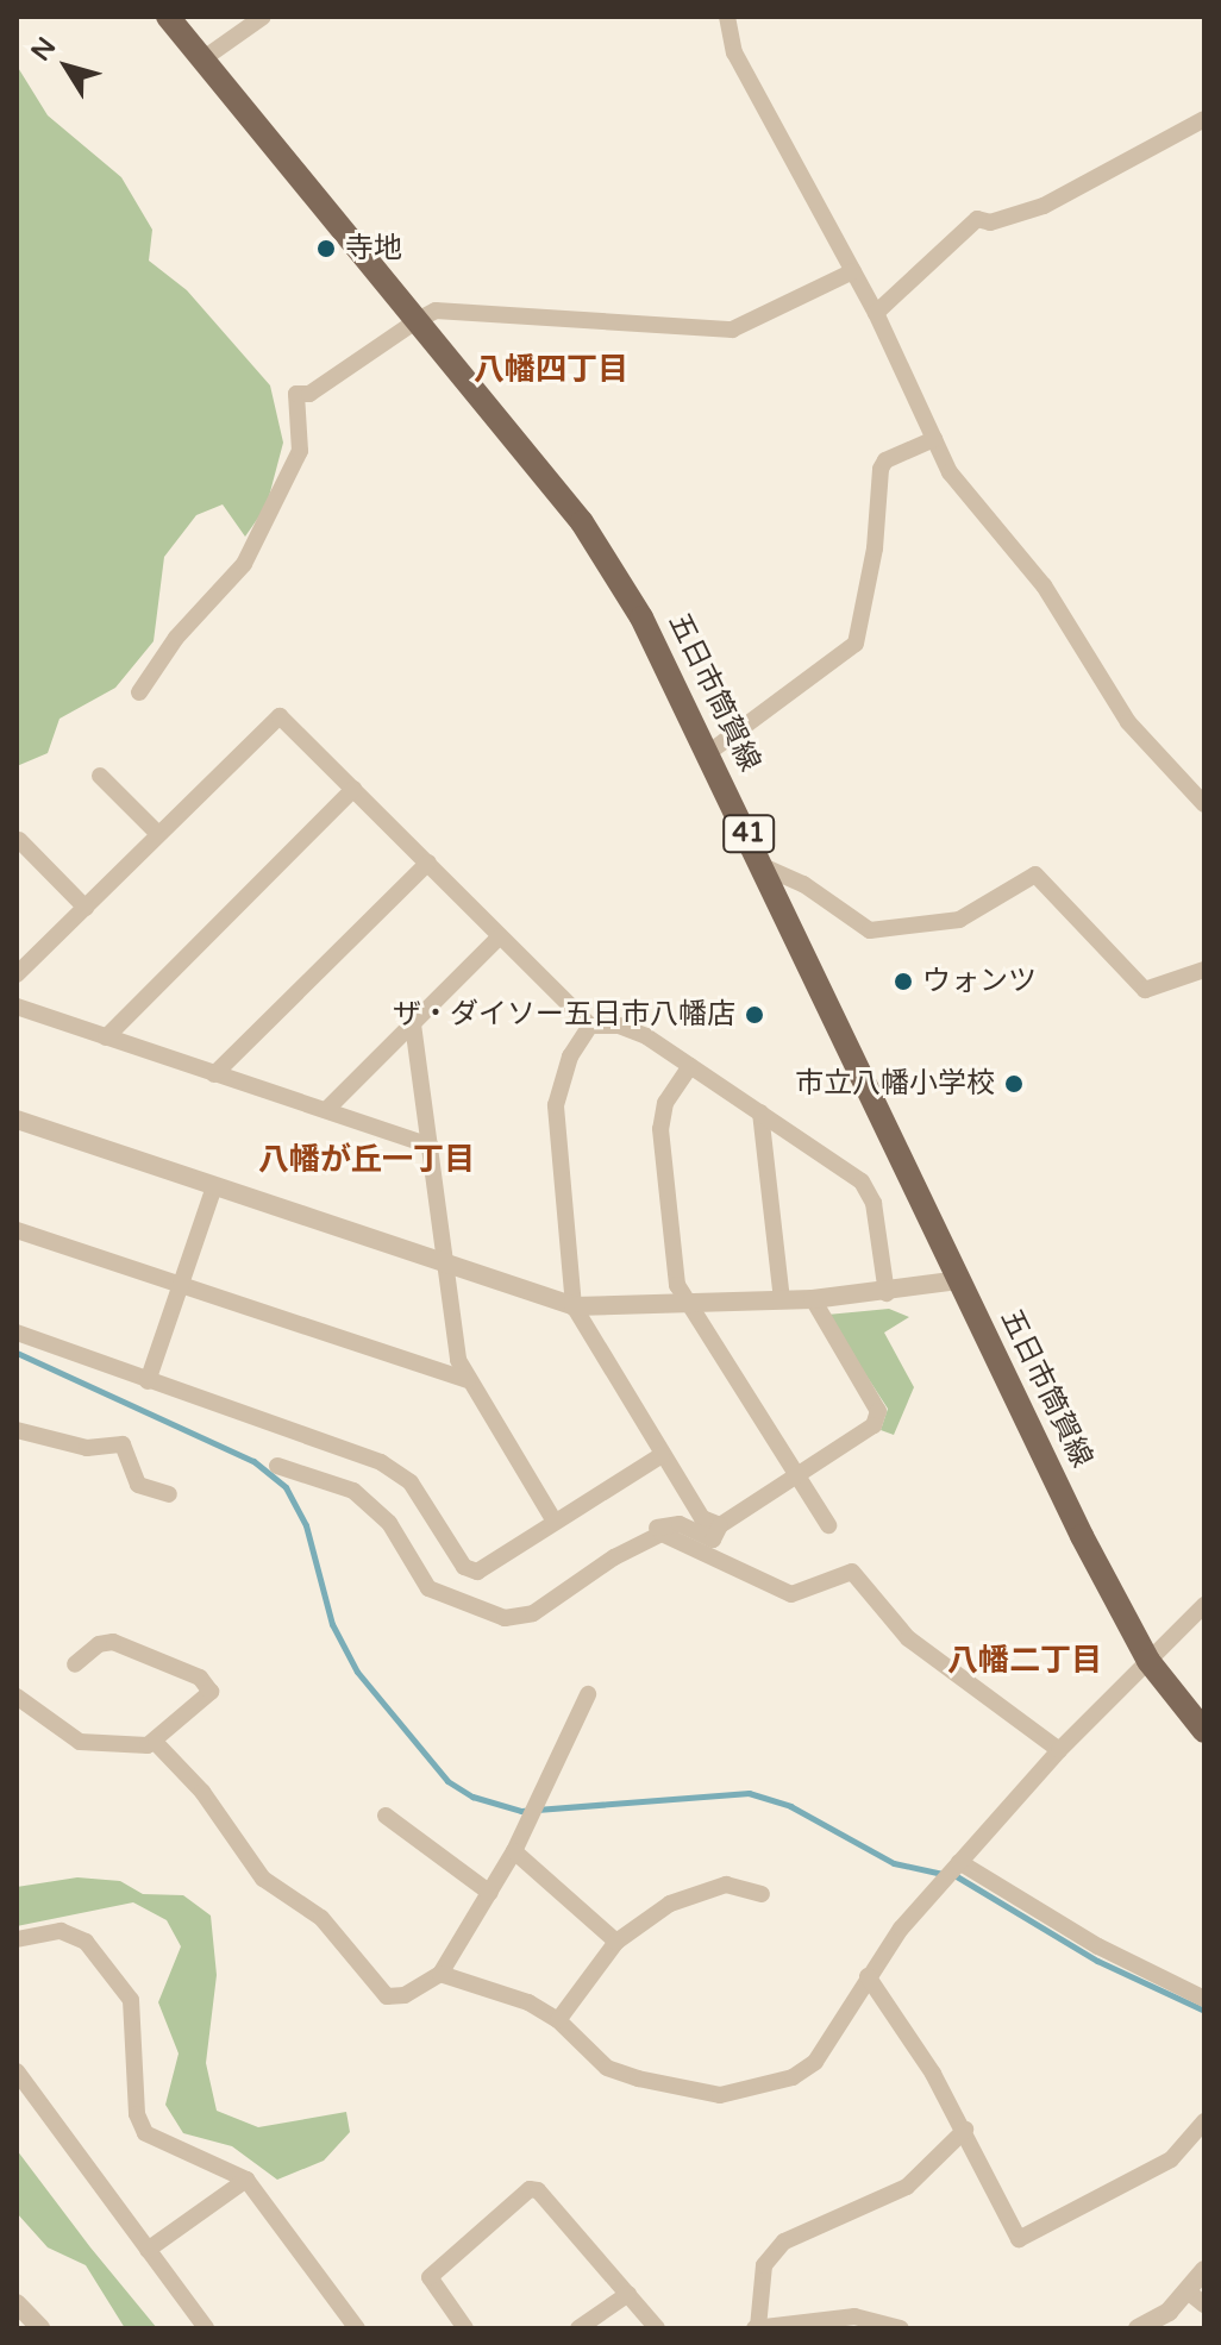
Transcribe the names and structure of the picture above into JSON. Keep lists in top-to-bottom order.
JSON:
{
  "streets": {
    "main road": ["五日市筒賀線", "41"]
  },
  "districts": ["八幡四丁目", "八幡が丘一丁目", "八幡二丁目"],
  "places": [
    "寺地",
    "ウォンツ",
    "ザ・ダイソー五日市八幡店",
    "市立八幡小学校"
  ],
  "north": "top left"
}
